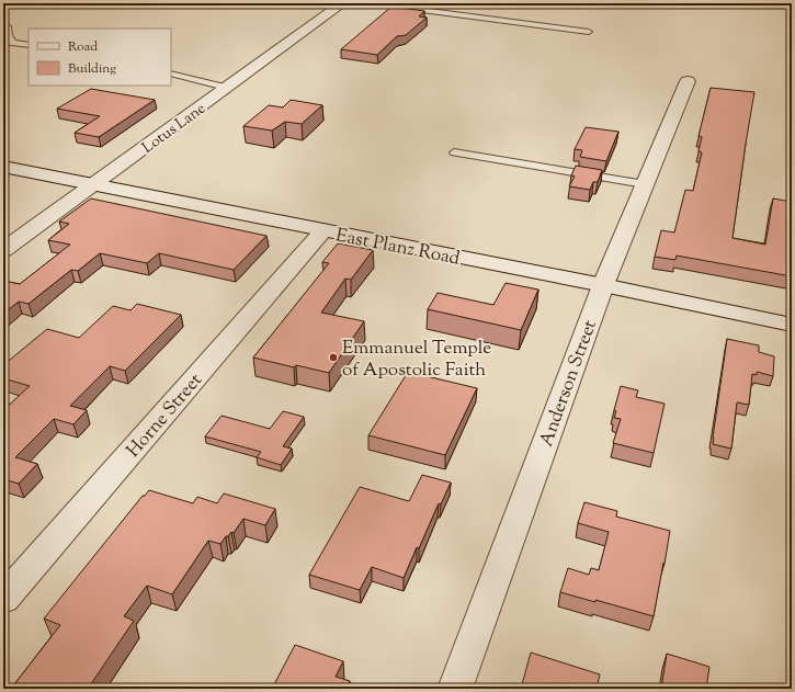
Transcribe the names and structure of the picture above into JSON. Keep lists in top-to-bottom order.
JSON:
{
  "streets": {
    "street": [
      "Lotus Lane",
      "East Planz Road",
      "Anderson Street",
      "Horne Street"
    ]
  },
  "crossings": [
    ["Lotus Lane", "East Planz Road"],
    ["East Planz Road", "Anderson Street"],
    ["East Planz Road", "Horne Street"]
  ],
  "places": ["Emmanuel Temple of Apostolic Faith"],
  "legend": ["Road", "Building"]
}
